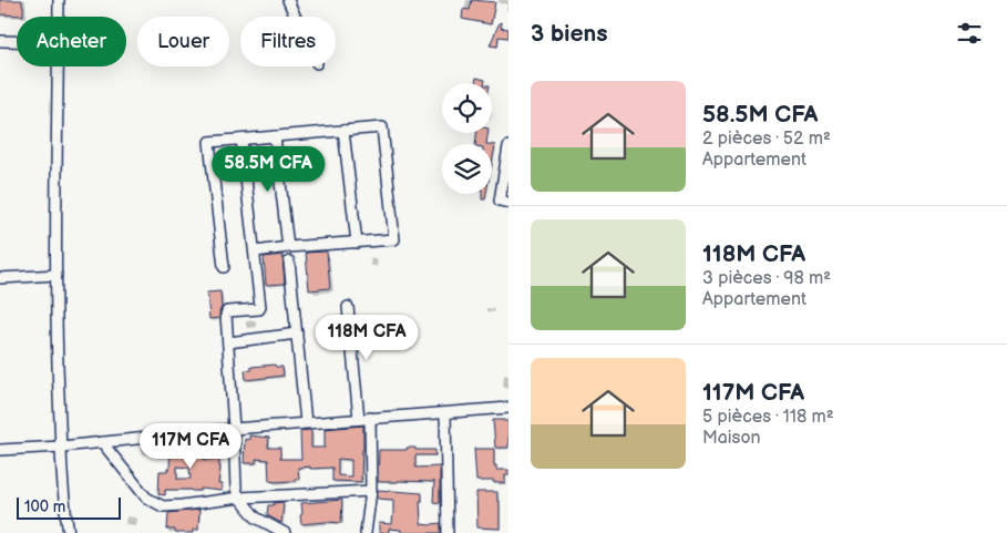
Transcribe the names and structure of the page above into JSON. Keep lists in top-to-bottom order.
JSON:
{
  "scale_bar": "100 m",
  "page": {
    "heading": "3 biens",
    "chip": ["Acheter", "Louer", "Filtres"],
    "list": [
      {
        "name": "58.5M CFA",
        "note": "2 pièces · 52 m² · Appartement"
      },
      {
        "name": "118M CFA",
        "note": "3 pièces · 98 m² · Appartement"
      },
      {
        "name": "117M CFA",
        "note": "5 pièces · 118 m² · Maison"
      }
    ],
    "price": ["58.5M CFA", "118M CFA", "117M CFA"],
    "scale": "100 m"
  }
}
